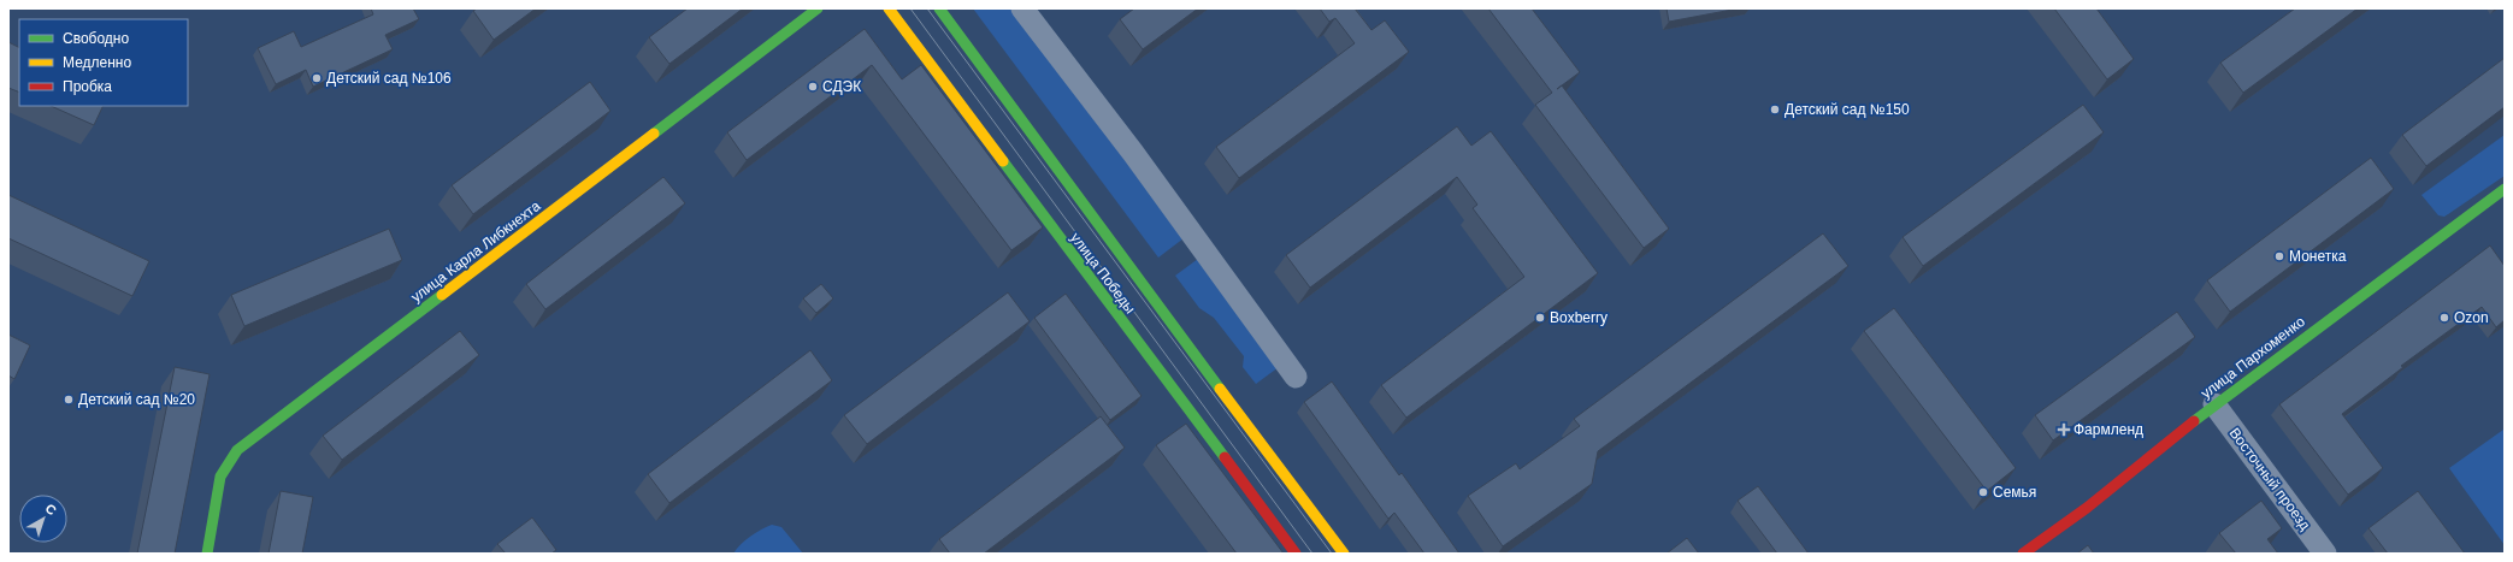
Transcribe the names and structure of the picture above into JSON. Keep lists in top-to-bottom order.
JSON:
{
  "streets": {
    "street": [
      "улица Карла Либкнехта",
      "улица Победы",
      "улица Пархоменко",
      "Восточный проезд"
    ]
  },
  "crossings": [
    ["улица Пархоменко", "Восточный проезд"]
  ],
  "places": {
    "other": [
      "Детский сад №106",
      "СДЭК",
      "Детский сад №150",
      "Монетка",
      "Boxberry",
      "Ozon",
      "Детский сад №20",
      "Семья"
    ],
    "health": ["Фармленд"]
  },
  "legend": ["Свободно", "Медленно", "Пробка"],
  "north": "top right"
}
